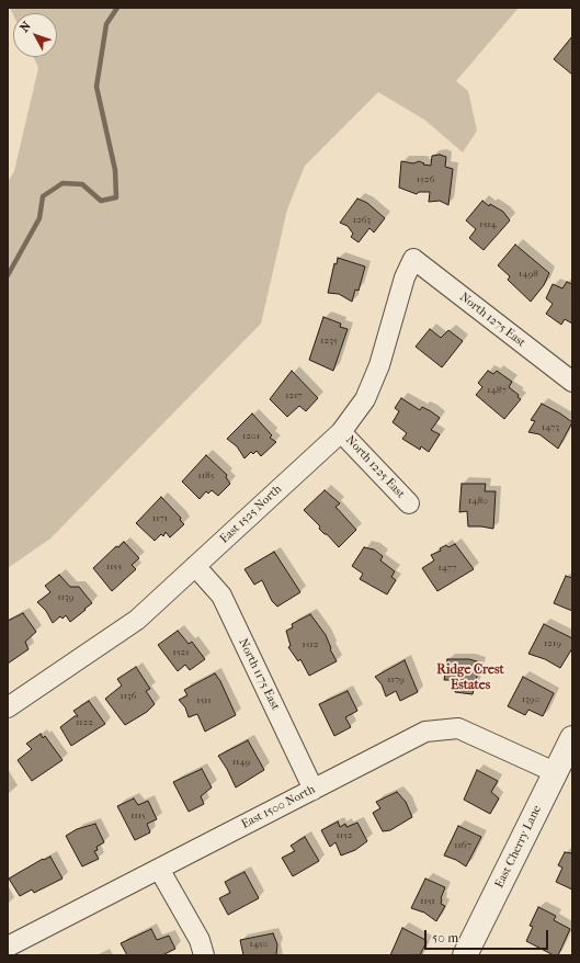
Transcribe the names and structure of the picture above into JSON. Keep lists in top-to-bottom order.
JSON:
{
  "streets": {
    "street": [
      "North 1275 East",
      "North 1225 East",
      "East 1525 North",
      "North 1175 East",
      "East 1500 North",
      "East Cherry Lane"
    ]
  },
  "crossings": [
    ["North 1275 East", "East 1525 North"],
    ["North 1225 East", "East 1525 North"],
    ["East 1525 North", "North 1175 East"],
    ["North 1175 East", "East 1500 North"],
    ["East 1500 North", "East Cherry Lane"]
  ],
  "districts": ["Ridge Crest Estates"],
  "house_numbers": [
    "1526",
    "1263",
    "1514",
    "1498",
    "1235",
    "1487",
    "1217",
    "1473",
    "1201",
    "1185",
    "1480",
    "1171",
    "1155",
    "1477",
    "1139",
    "1219",
    "1512",
    "1521",
    "1179",
    "1136",
    "1390",
    "1511",
    "1122",
    "1149",
    "1115",
    "1152",
    "1167",
    "1151",
    "1450"
  ],
  "scale_bar": "50 m",
  "north": "top left"
}
